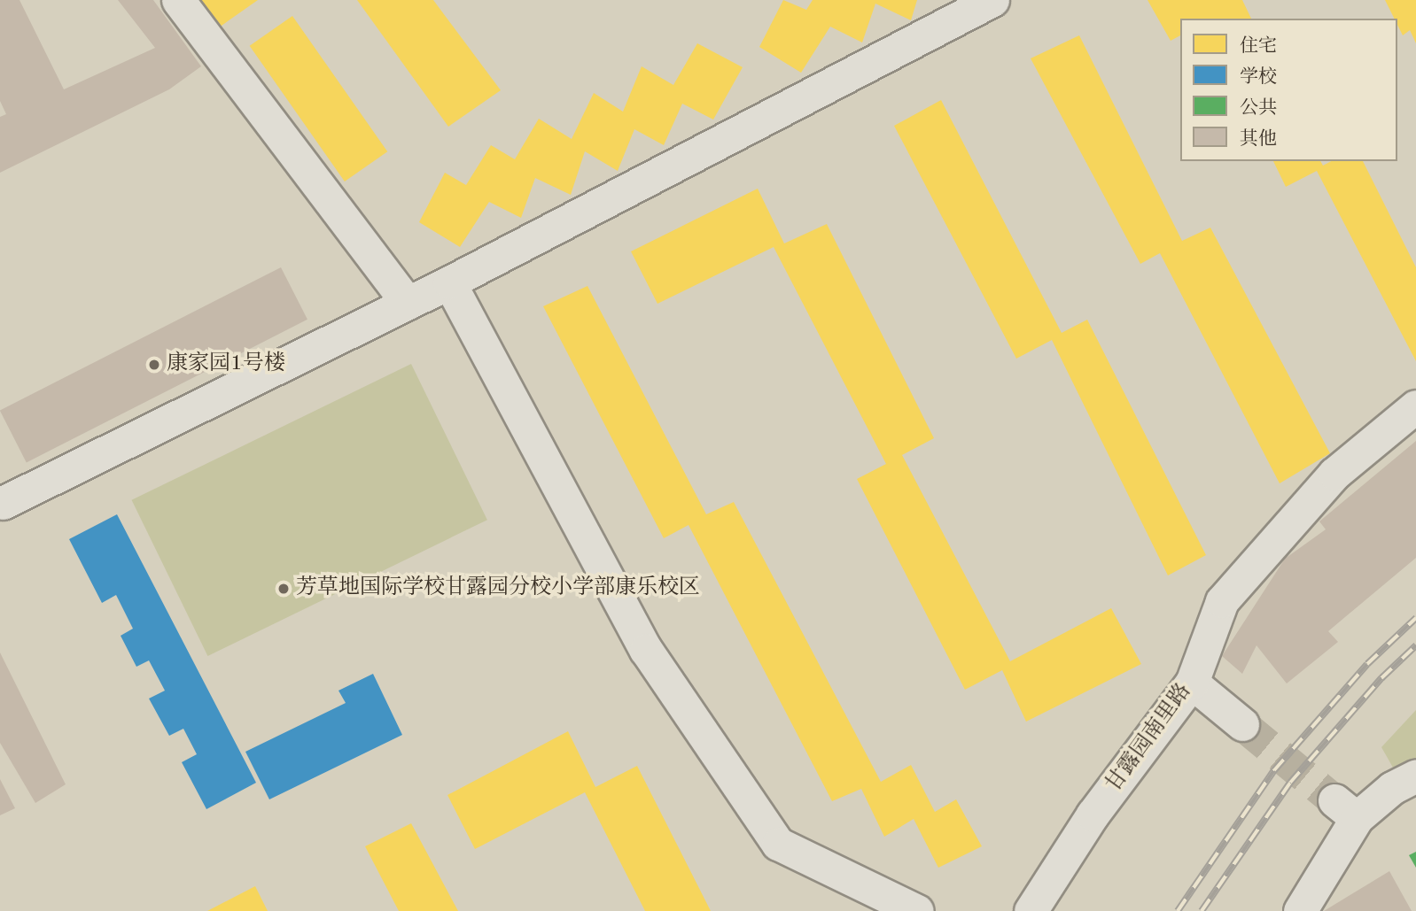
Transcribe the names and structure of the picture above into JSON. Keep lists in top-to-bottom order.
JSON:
{
  "streets": {
    "street": ["甘露园南里路"]
  },
  "places": ["康家园1号楼", "芳草地国际学校甘露园分校小学部康乐校区"],
  "legend": [
    "住宅",
    "学校",
    "公共",
    "其他"
  ]
}
